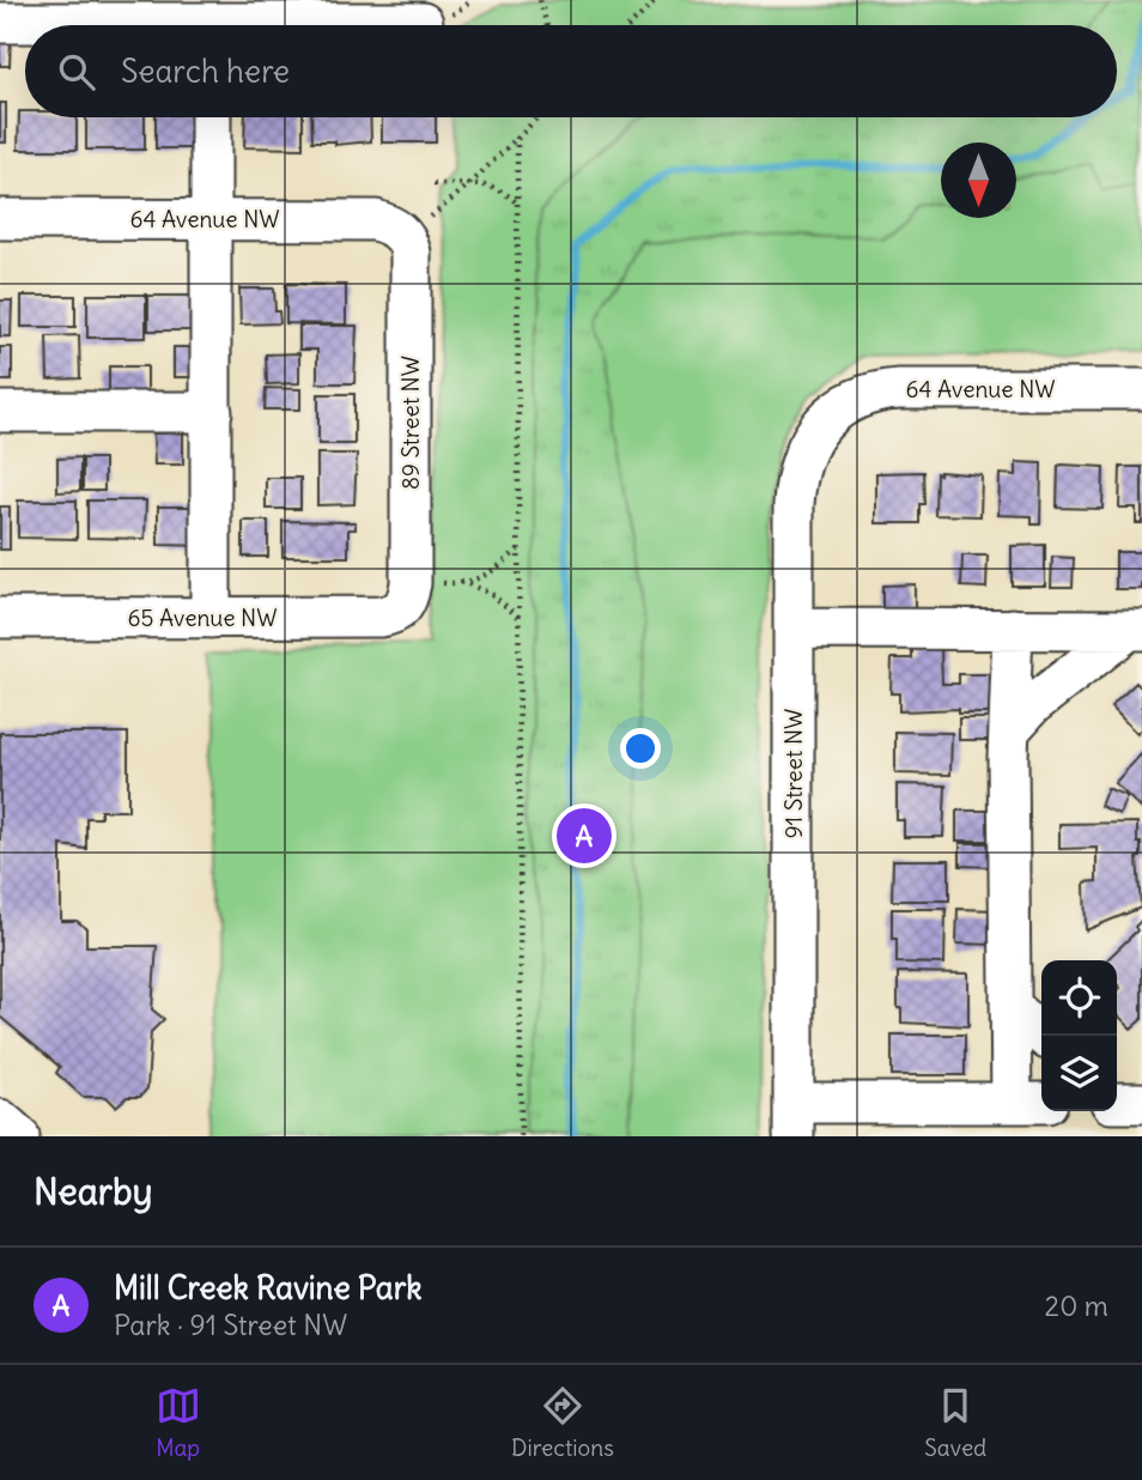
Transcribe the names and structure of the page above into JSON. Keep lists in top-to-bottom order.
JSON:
{
  "streets": {
    "street": [
      "64 Avenue NW",
      "89 Street NW",
      "65 Avenue NW",
      "91 Street NW"
    ]
  },
  "crossings": [
    ["64 Avenue NW", "89 Street NW"],
    ["64 Avenue NW", "91 Street NW"],
    ["89 Street NW", "65 Avenue NW"]
  ],
  "north": "bottom",
  "page": {
    "search": "Search here",
    "pins": "A",
    "heading": "Nearby",
    "list": [
      {
        "mark": "A",
        "name": "Mill Creek Ravine Park",
        "note": "Park · 91 Street NW",
        "value": "20 m"
      }
    ],
    "nav": ["Map", "Directions", "Saved"]
  }
}
